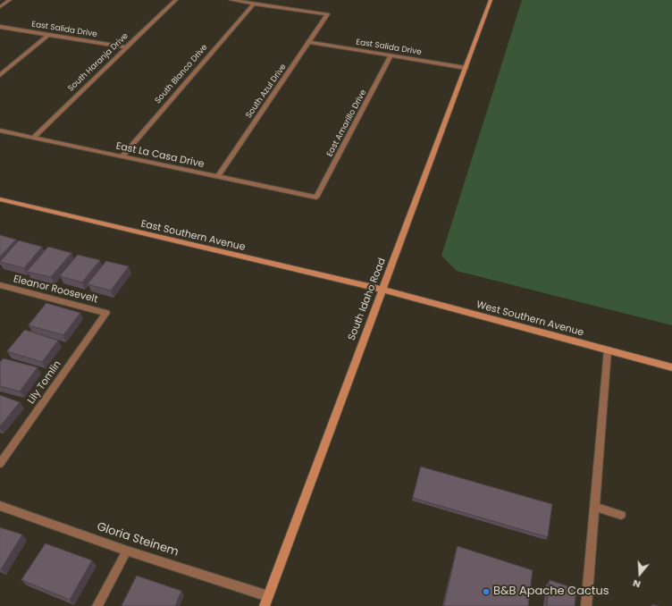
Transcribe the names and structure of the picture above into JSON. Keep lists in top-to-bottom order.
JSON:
{
  "streets": {
    "main road": ["East Southern Avenue", "South Idaho Road", "West Southern Avenue"],
    "lane": [
      "East Salida Drive",
      "South Haranja Drive",
      "South Blanco Drive",
      "South Azul Drive",
      "East Amarillo Drive",
      "East La Casa Drive",
      "Eleanor Roosevelt",
      "Lily Tomlin",
      "Gloria Steinem"
    ]
  },
  "crossings": [
    ["East Salida Drive", "South Haranja Drive"],
    ["East Salida Drive", "South Azul Drive"],
    ["East Salida Drive", "East Amarillo Drive"],
    ["East Salida Drive", "South Idaho Road"],
    ["South Haranja Drive", "East La Casa Drive"],
    ["South Blanco Drive", "South Azul Drive"],
    ["South Blanco Drive", "East La Casa Drive"],
    ["South Azul Drive", "East La Casa Drive"],
    ["East Amarillo Drive", "East La Casa Drive"],
    ["East Southern Avenue", "South Idaho Road"],
    ["East Southern Avenue", "West Southern Avenue"],
    ["Eleanor Roosevelt", "Lily Tomlin"],
    ["South Idaho Road", "West Southern Avenue"],
    ["South Idaho Road", "Gloria Steinem"]
  ],
  "places": ["B&B Apache Cactus"],
  "north": "bottom"
}
